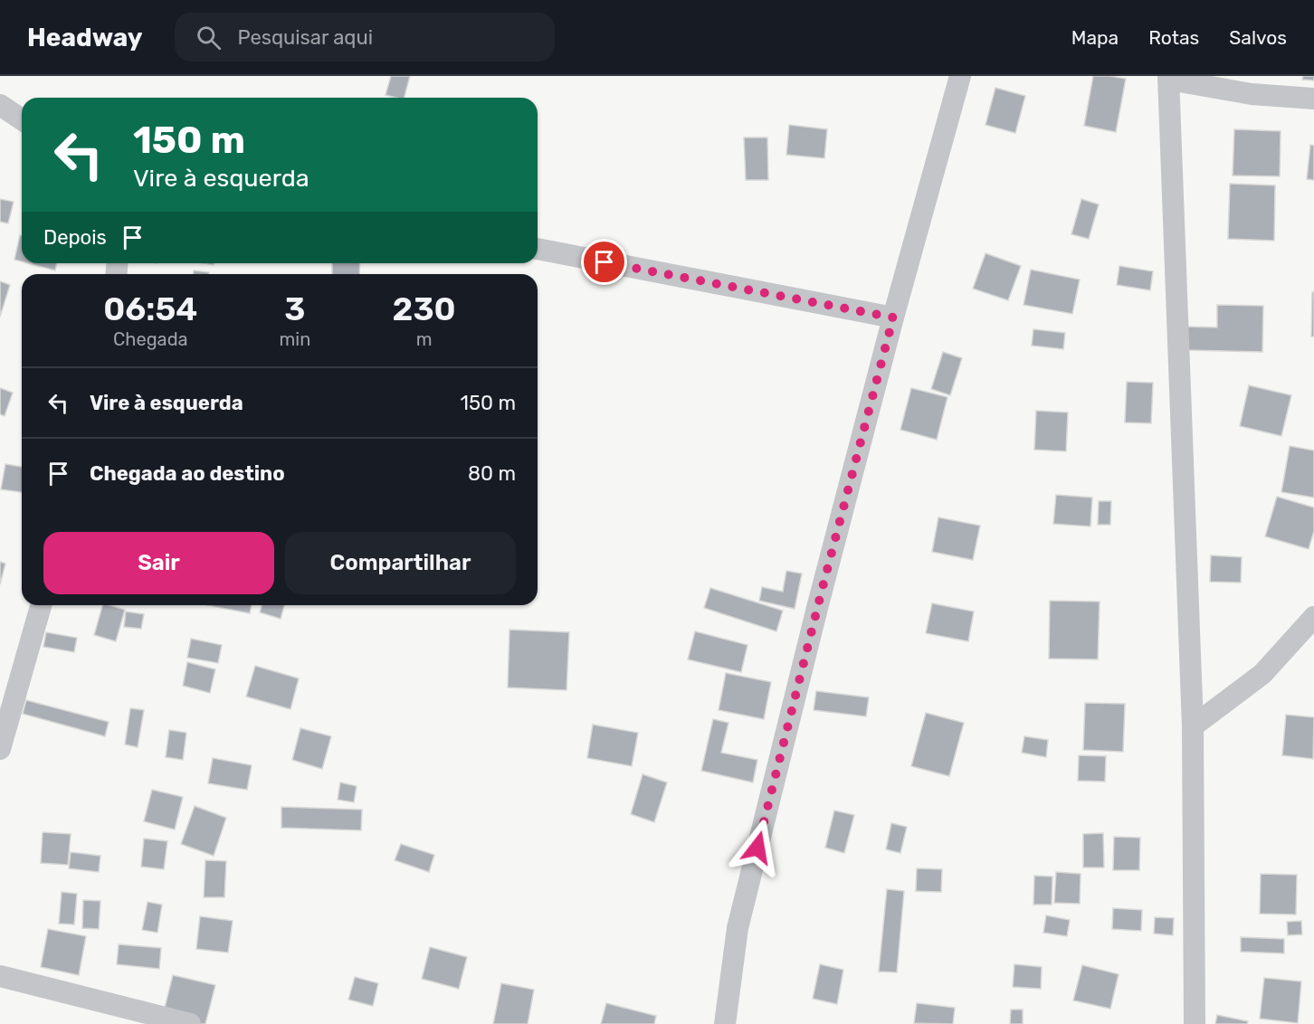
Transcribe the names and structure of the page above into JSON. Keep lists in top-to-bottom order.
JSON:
{
  "page": {
    "header": "Headway",
    "search": "Pesquisar aqui",
    "nav": ["Mapa", "Rotas", "Salvos"],
    "turn": ["150 m", "Vire à esquerda"],
    "then": "Depois",
    "eta": [
      "06:54",
      "Chegada",
      "3",
      "min",
      "230",
      "m"
    ],
    "list": [
      {
        "name": "Vire à esquerda",
        "value": "150 m"
      },
      {
        "name": "Chegada ao destino",
        "value": "80 m"
      }
    ],
    "buttons": ["Sair", "Compartilhar"]
  }
}
